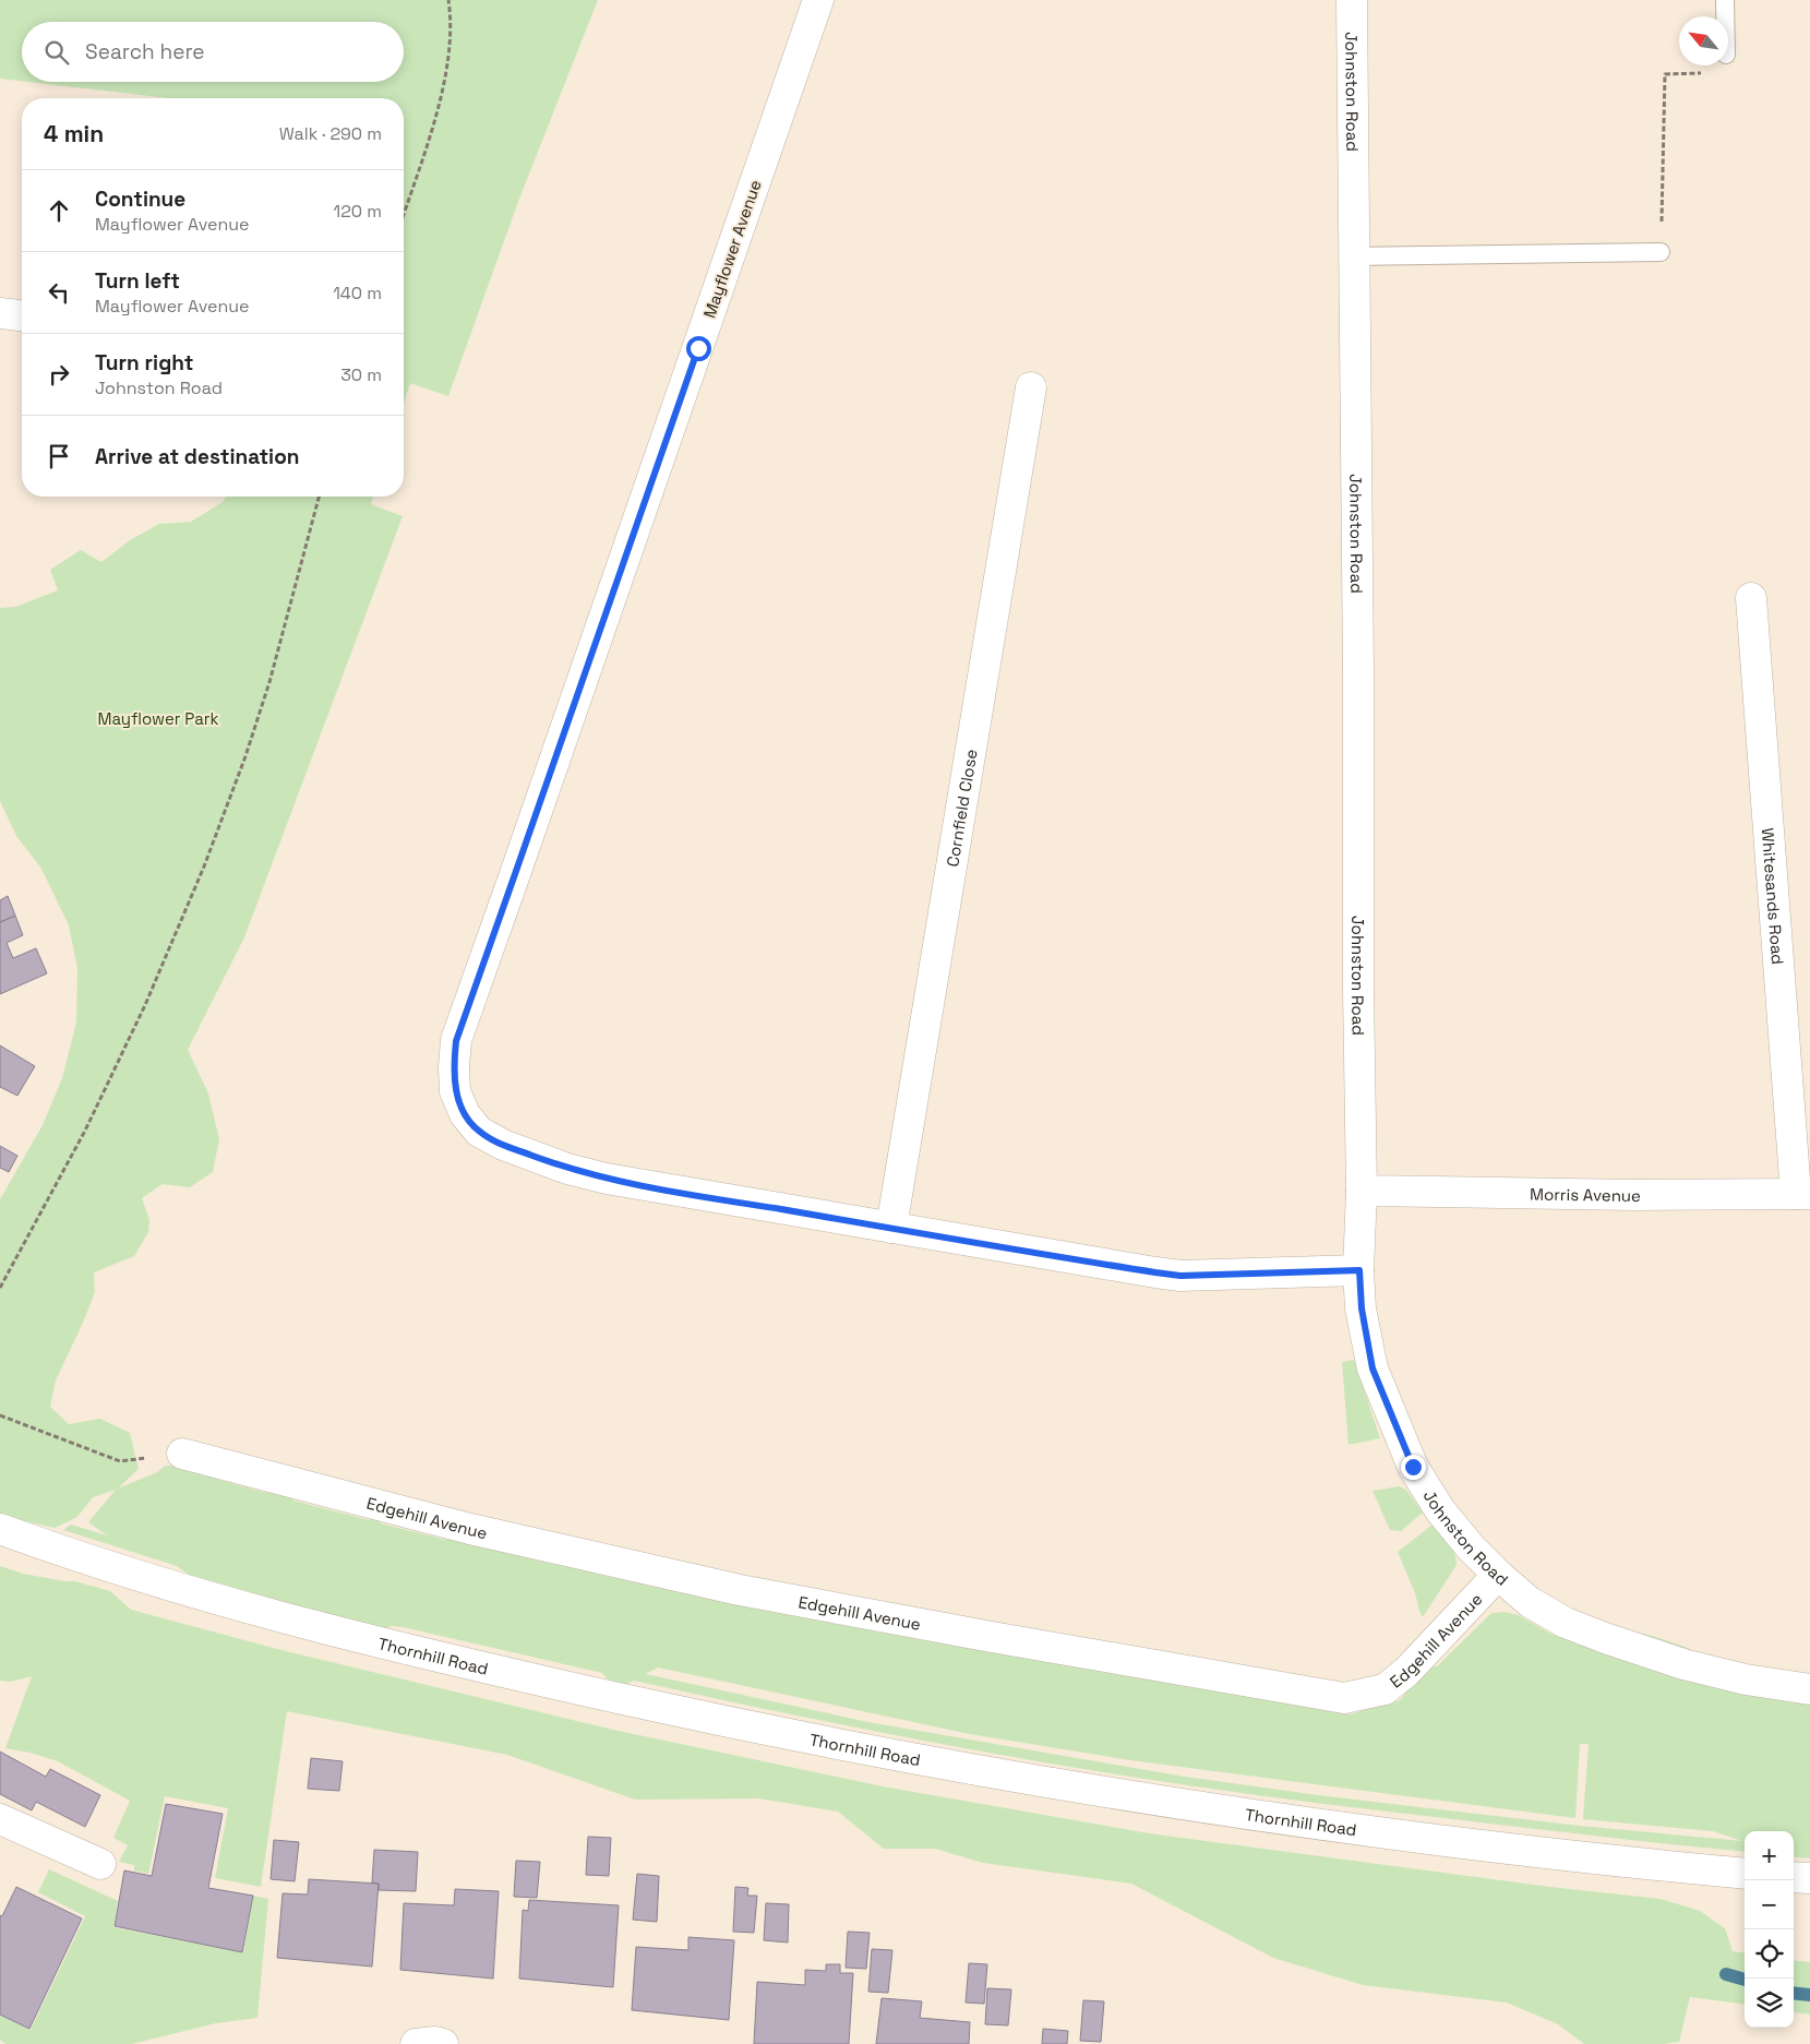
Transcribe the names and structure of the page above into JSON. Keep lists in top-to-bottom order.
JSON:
{
  "streets": {
    "street": [
      "Johnston Road",
      "Mayflower Avenue",
      "Cornfield Close",
      "Whitesands Road",
      "Morris Avenue",
      "Edgehill Avenue",
      "Thornhill Road"
    ]
  },
  "crossings": [
    ["Johnston Road", "Mayflower Avenue"],
    ["Johnston Road", "Morris Avenue"],
    ["Johnston Road", "Edgehill Avenue"],
    ["Mayflower Avenue", "Cornfield Close"],
    ["Whitesands Road", "Morris Avenue"]
  ],
  "parks": ["Mayflower Park"],
  "north": "top left",
  "page": {
    "search": "Search here",
    "heading": ["4 min", "Walk · 290 m"],
    "list": [
      ["Continue", "Mayflower Avenue", "120 m"],
      ["Turn left", "Mayflower Avenue", "140 m"],
      ["Turn right", "Johnston Road", "30 m"],
      "Arrive at destination"
    ],
    "map_buttons": ["+", "−"]
  }
}
